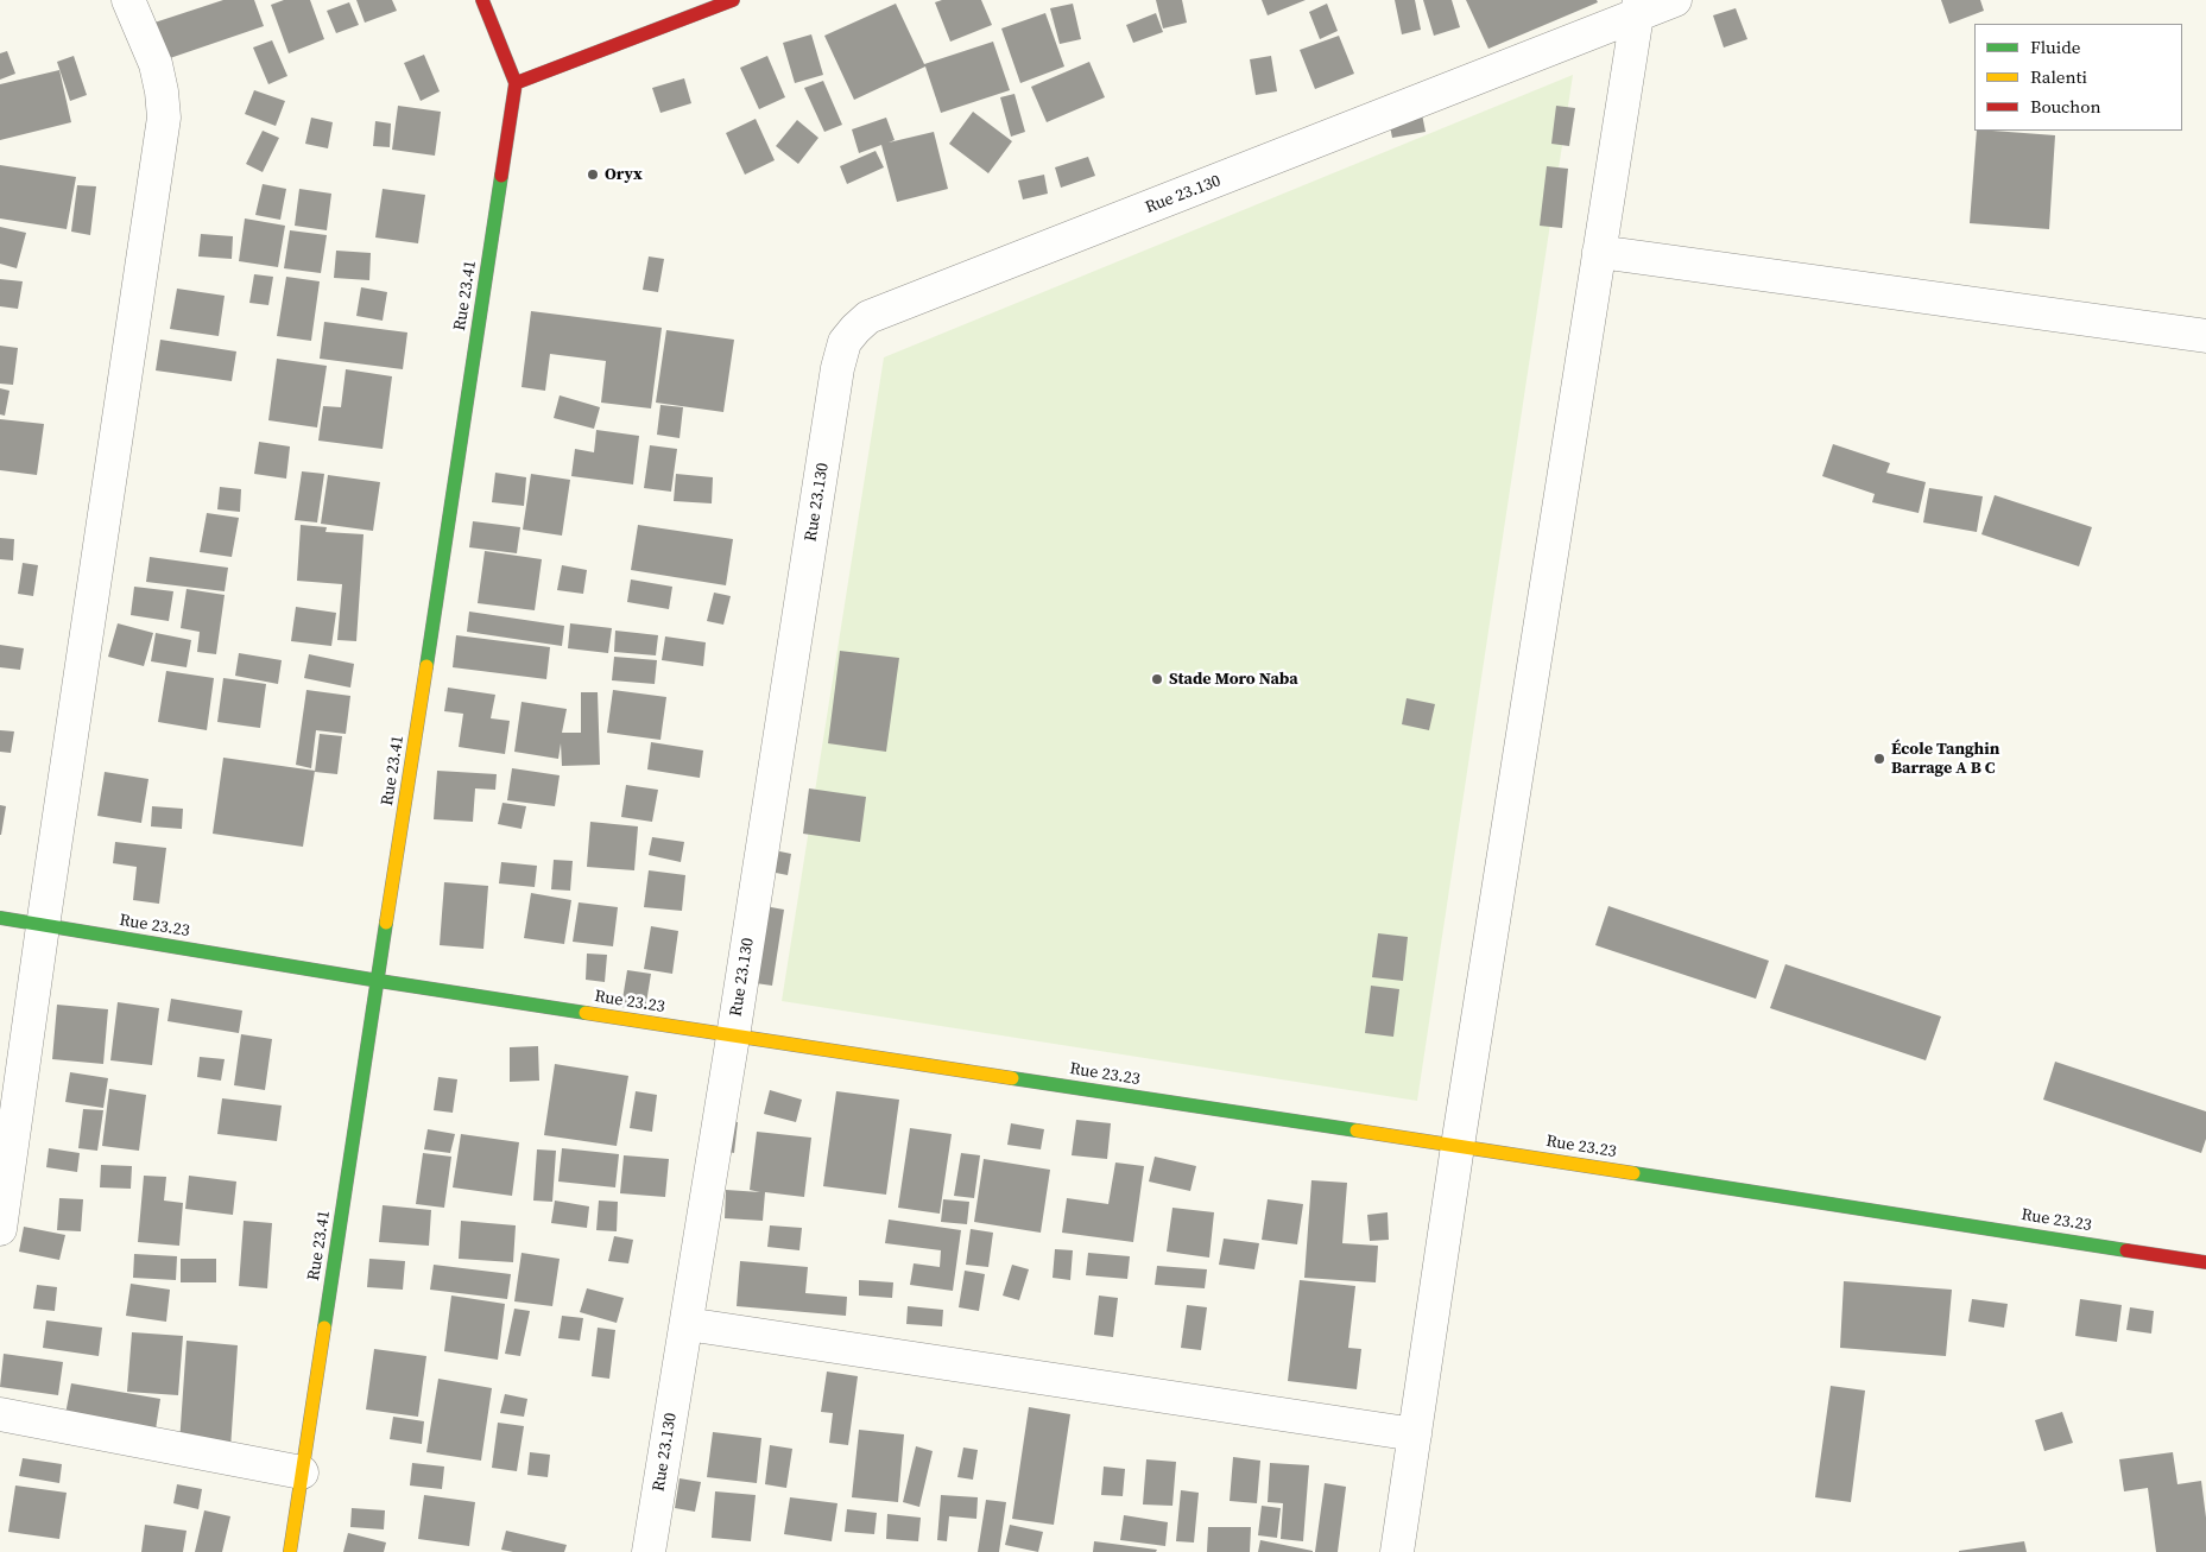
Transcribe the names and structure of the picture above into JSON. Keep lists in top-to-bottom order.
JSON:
{
  "streets": {
    "street": ["Rue 23.130", "Rue 23.41", "Rue 23.23"]
  },
  "crossings": [
    ["Rue 23.130", "Rue 23.23"],
    ["Rue 23.41", "Rue 23.23"]
  ],
  "places": ["Oryx", "Stade Moro Naba", "École Tanghin Barrage A B C"],
  "legend": ["Fluide", "Ralenti", "Bouchon"]
}
